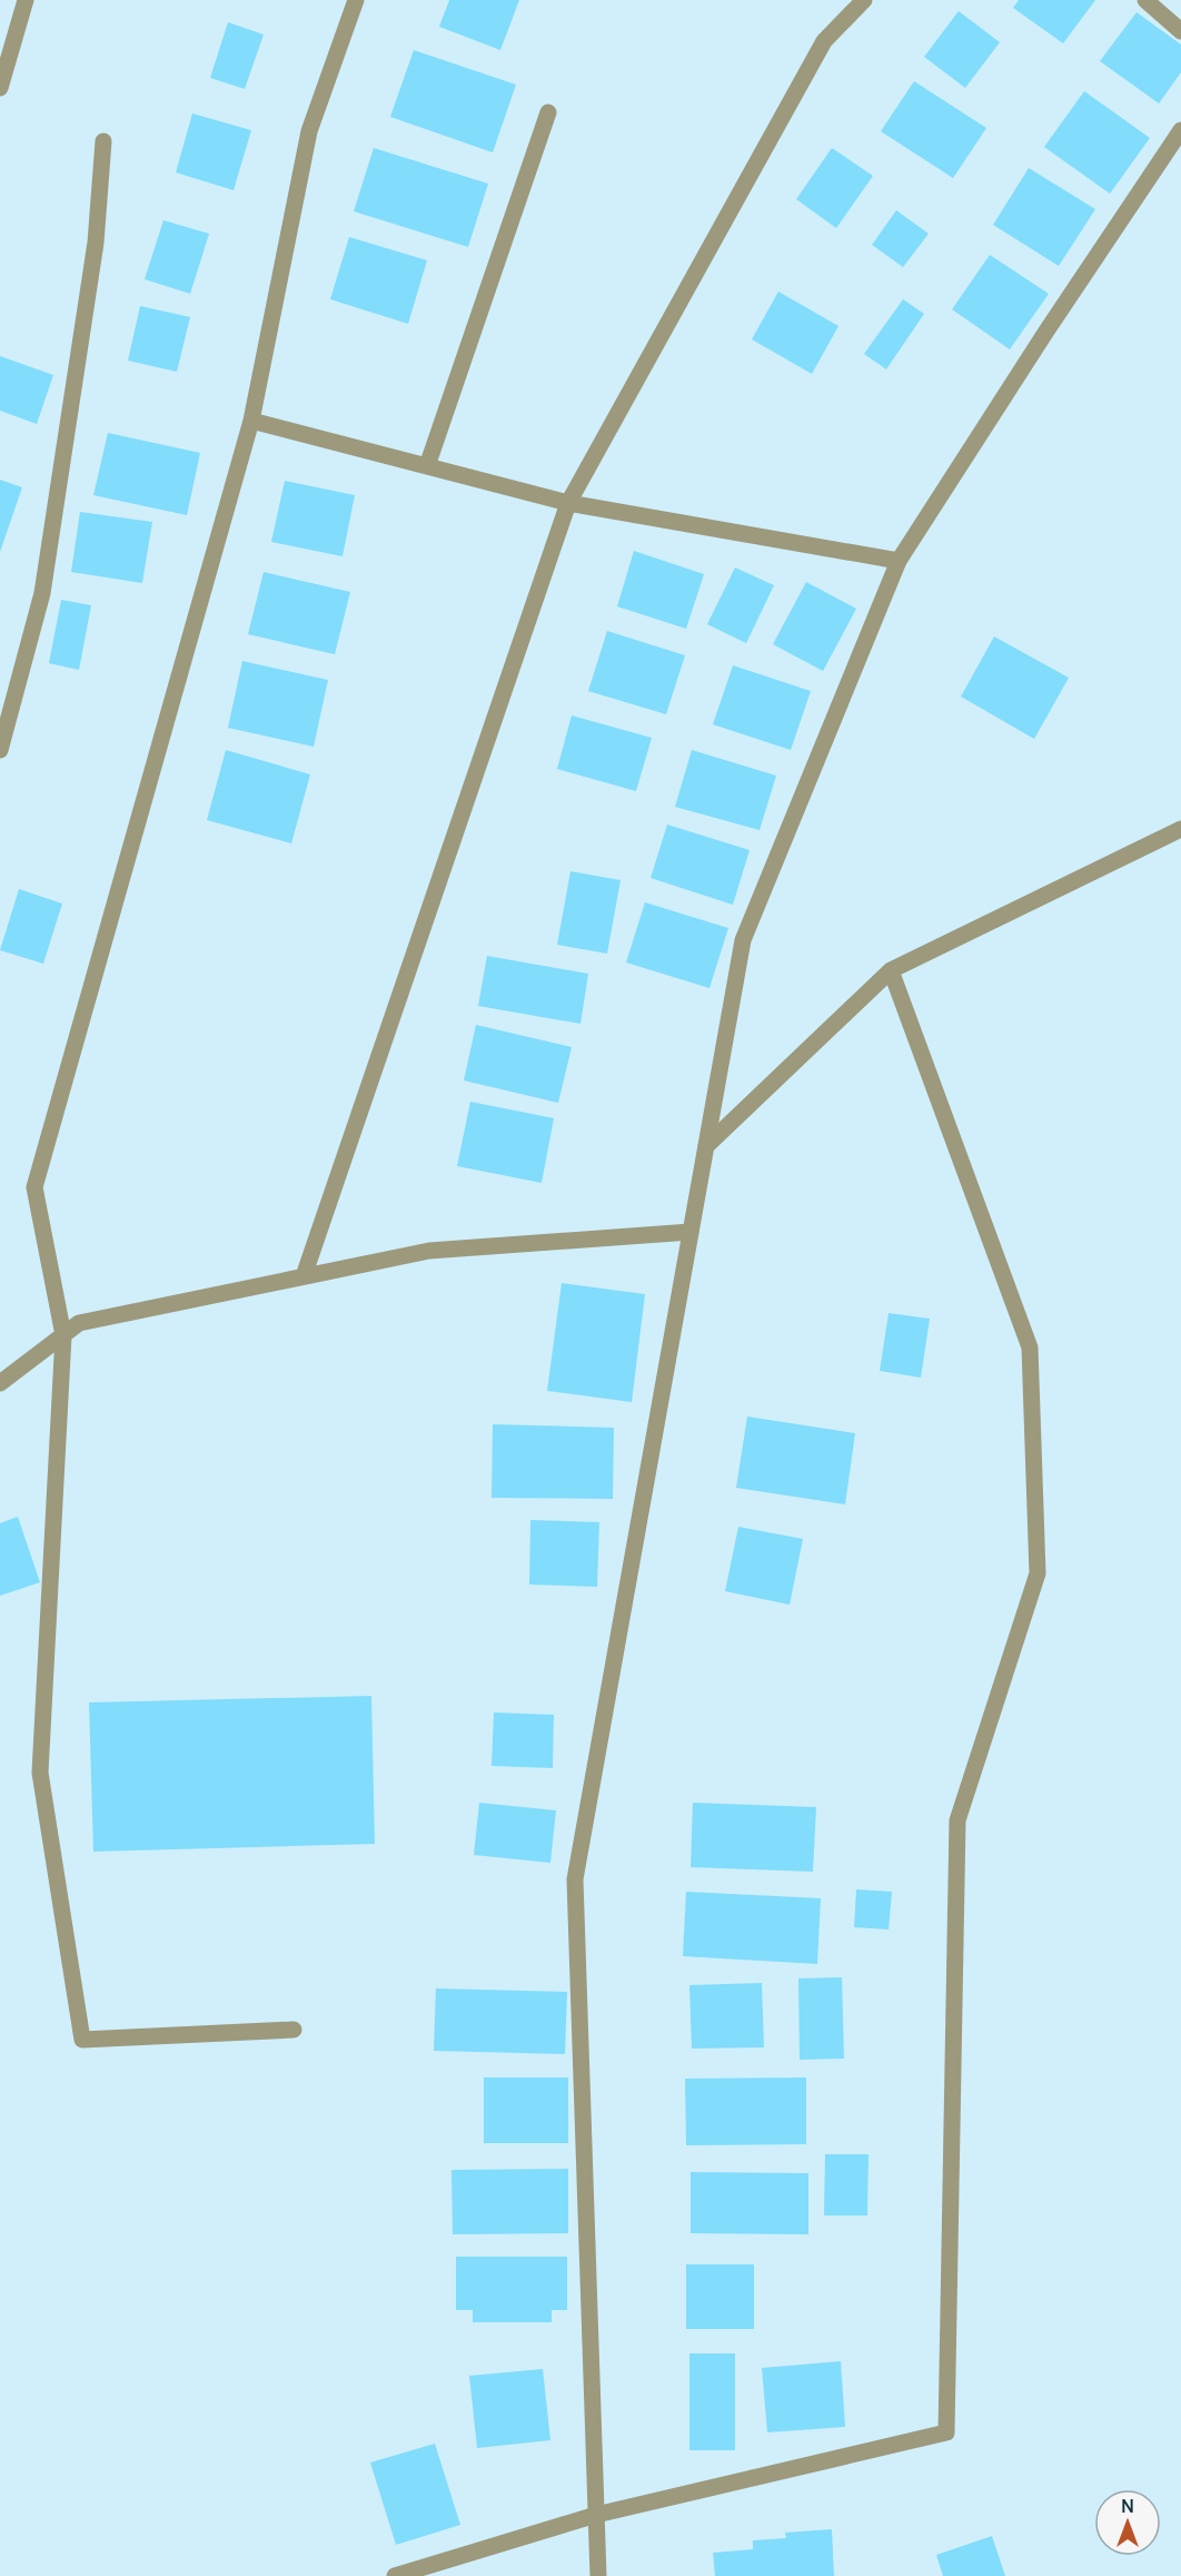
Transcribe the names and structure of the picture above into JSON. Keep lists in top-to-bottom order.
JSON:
{
  "north": "top"
}
